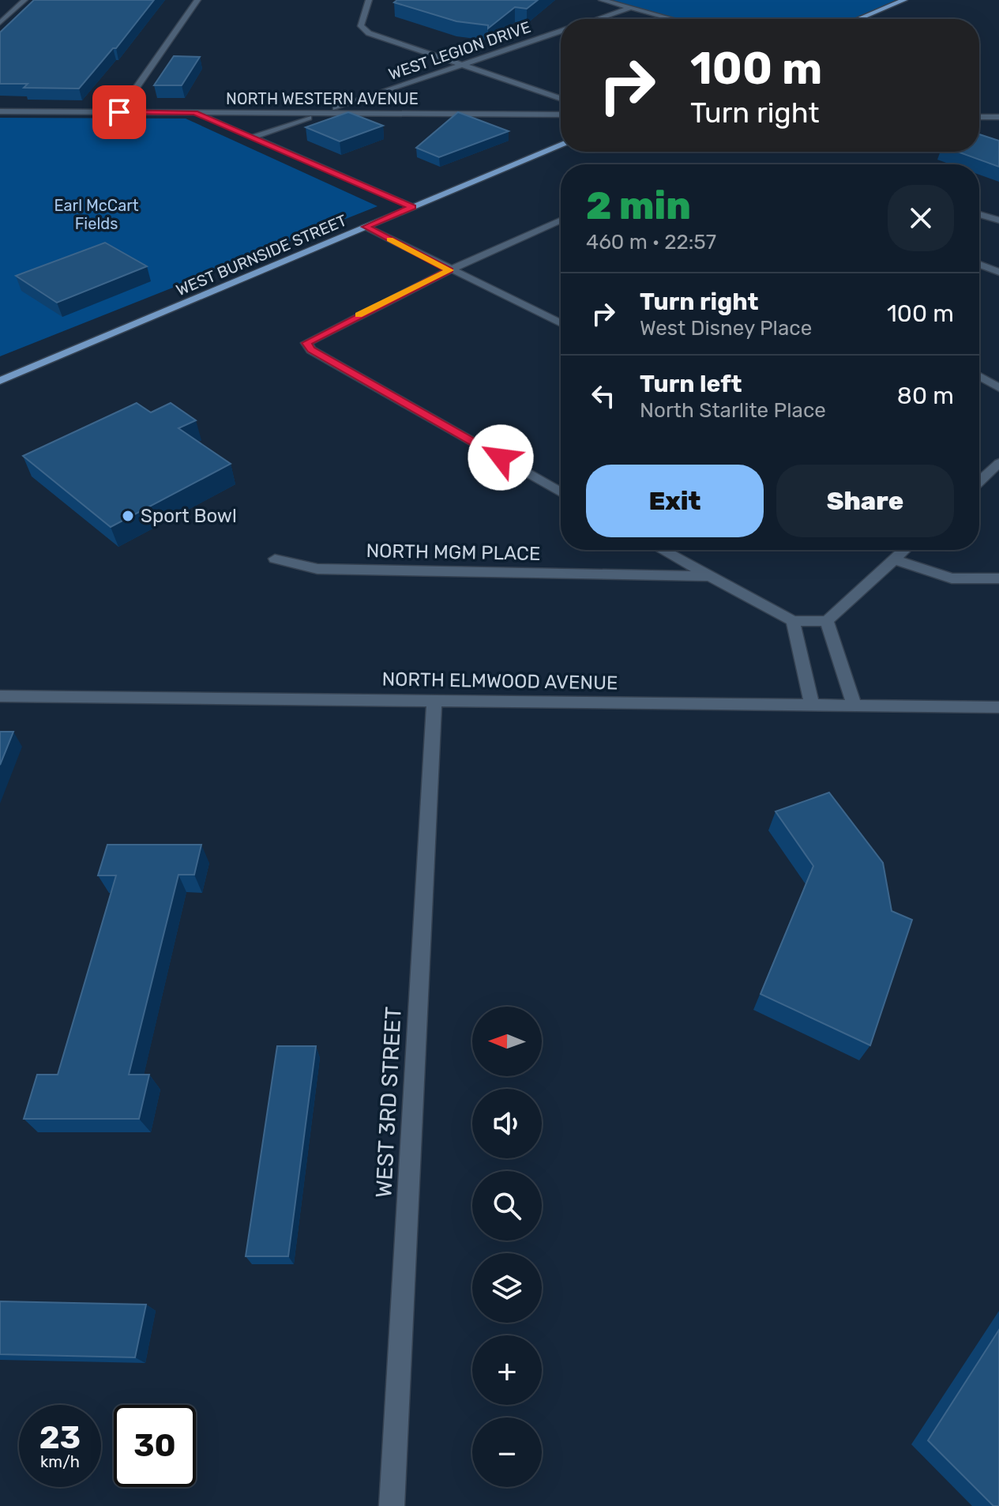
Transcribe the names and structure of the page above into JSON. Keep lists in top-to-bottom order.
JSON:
{
  "streets": {
    "main road": ["WEST BURNSIDE STREET"],
    "street": [
      "WEST LEGION DRIVE",
      "NORTH WESTERN AVENUE",
      "NORTH MGM PLACE",
      "NORTH ELMWOOD AVENUE",
      "WEST 3RD STREET"
    ]
  },
  "crossings": [
    ["WEST LEGION DRIVE", "NORTH WESTERN AVENUE"],
    ["NORTH ELMWOOD AVENUE", "WEST 3RD STREET"]
  ],
  "parks": ["Earl McCart Fields"],
  "places": ["Sport Bowl"],
  "north": "left",
  "page": {
    "turn": ["100 m", "Turn right"],
    "heading": ["2 min", "460 m · 22:57"],
    "list": [
      {
        "name": "Turn right",
        "note": "West Disney Place",
        "value": "100 m"
      },
      {
        "name": "Turn left",
        "note": "North Starlite Place",
        "value": "80 m"
      }
    ],
    "buttons": ["Exit", "Share"],
    "map_buttons": ["+", "−"],
    "speed": "23 km/h",
    "limit": "30"
  }
}
